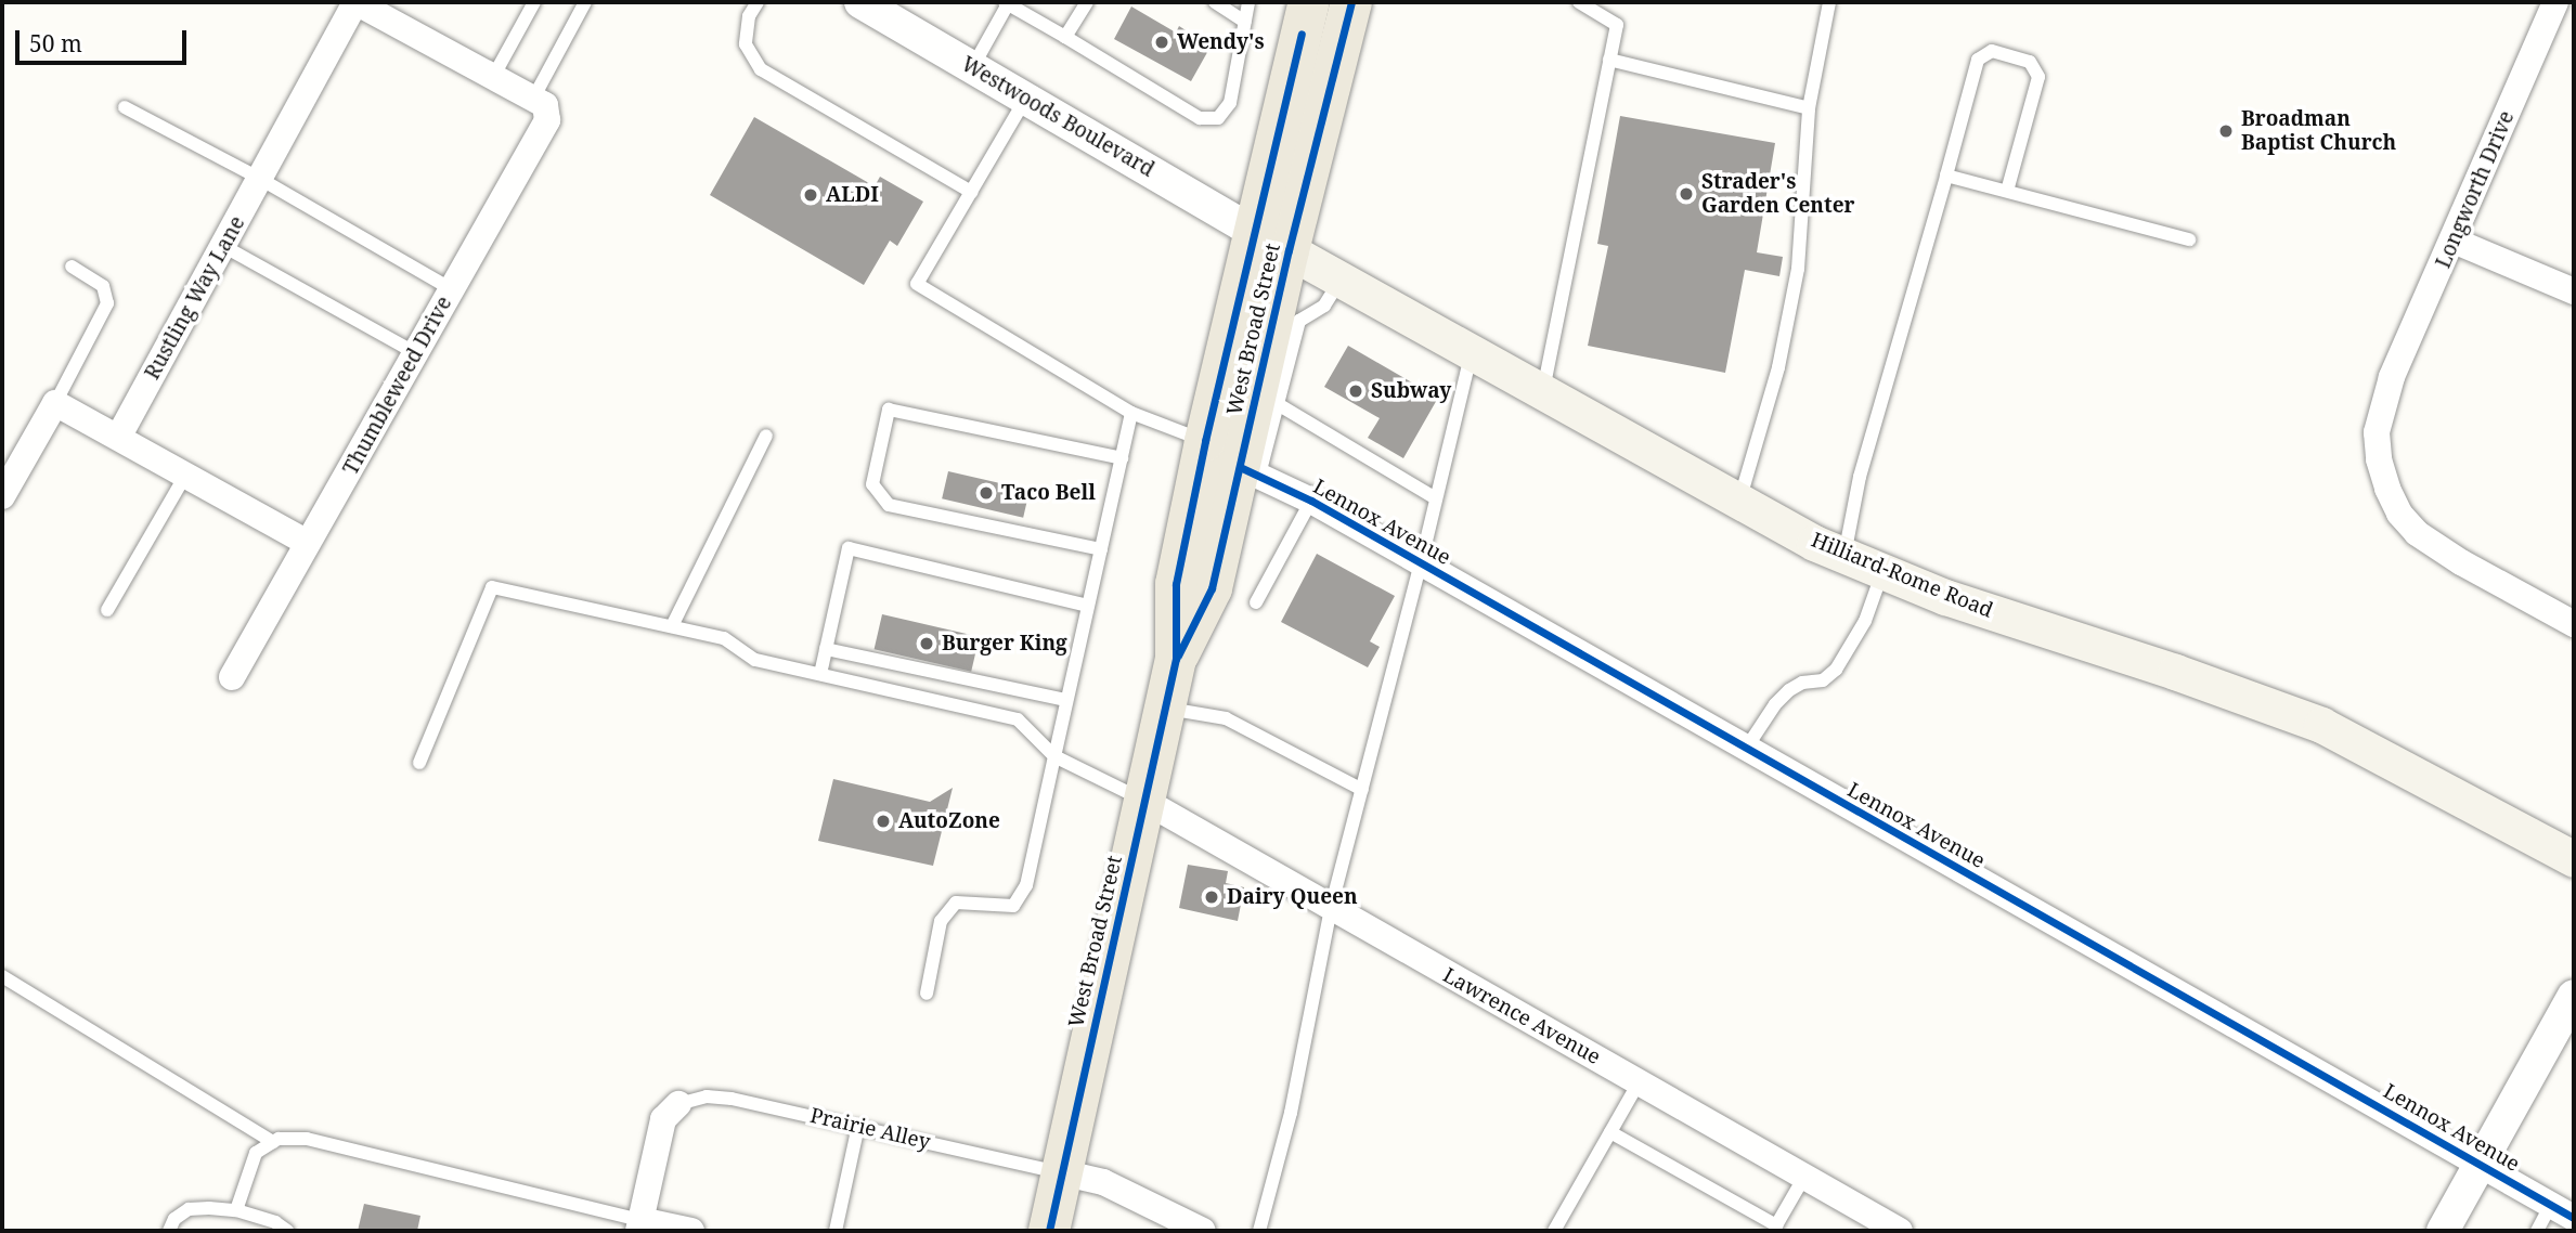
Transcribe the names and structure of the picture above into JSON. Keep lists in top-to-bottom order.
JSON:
{
  "streets": {
    "main road": ["West Broad Street", "Hilliard-Rome Road"],
    "street": [
      "Westwoods Boulevard",
      "Longworth Drive",
      "Rustling Way Lane",
      "Thumbleweed Drive",
      "Lennox Avenue",
      "Lawrence Avenue"
    ],
    "lane": ["Prairie Alley"]
  },
  "crossings": [
    ["Westwoods Boulevard", "West Broad Street"],
    ["Westwoods Boulevard", "Hilliard-Rome Road"],
    ["West Broad Street", "Lennox Avenue"],
    ["West Broad Street", "Hilliard-Rome Road"],
    ["West Broad Street", "Lawrence Avenue"],
    ["West Broad Street", "Prairie Alley"]
  ],
  "places": [
    "Wendy's",
    "Broadman Baptist Church",
    "Strader's Garden Center",
    "ALDI",
    "Subway",
    "Taco Bell",
    "Burger King",
    "AutoZone",
    "Dairy Queen"
  ],
  "scale_bar": "50 m"
}
